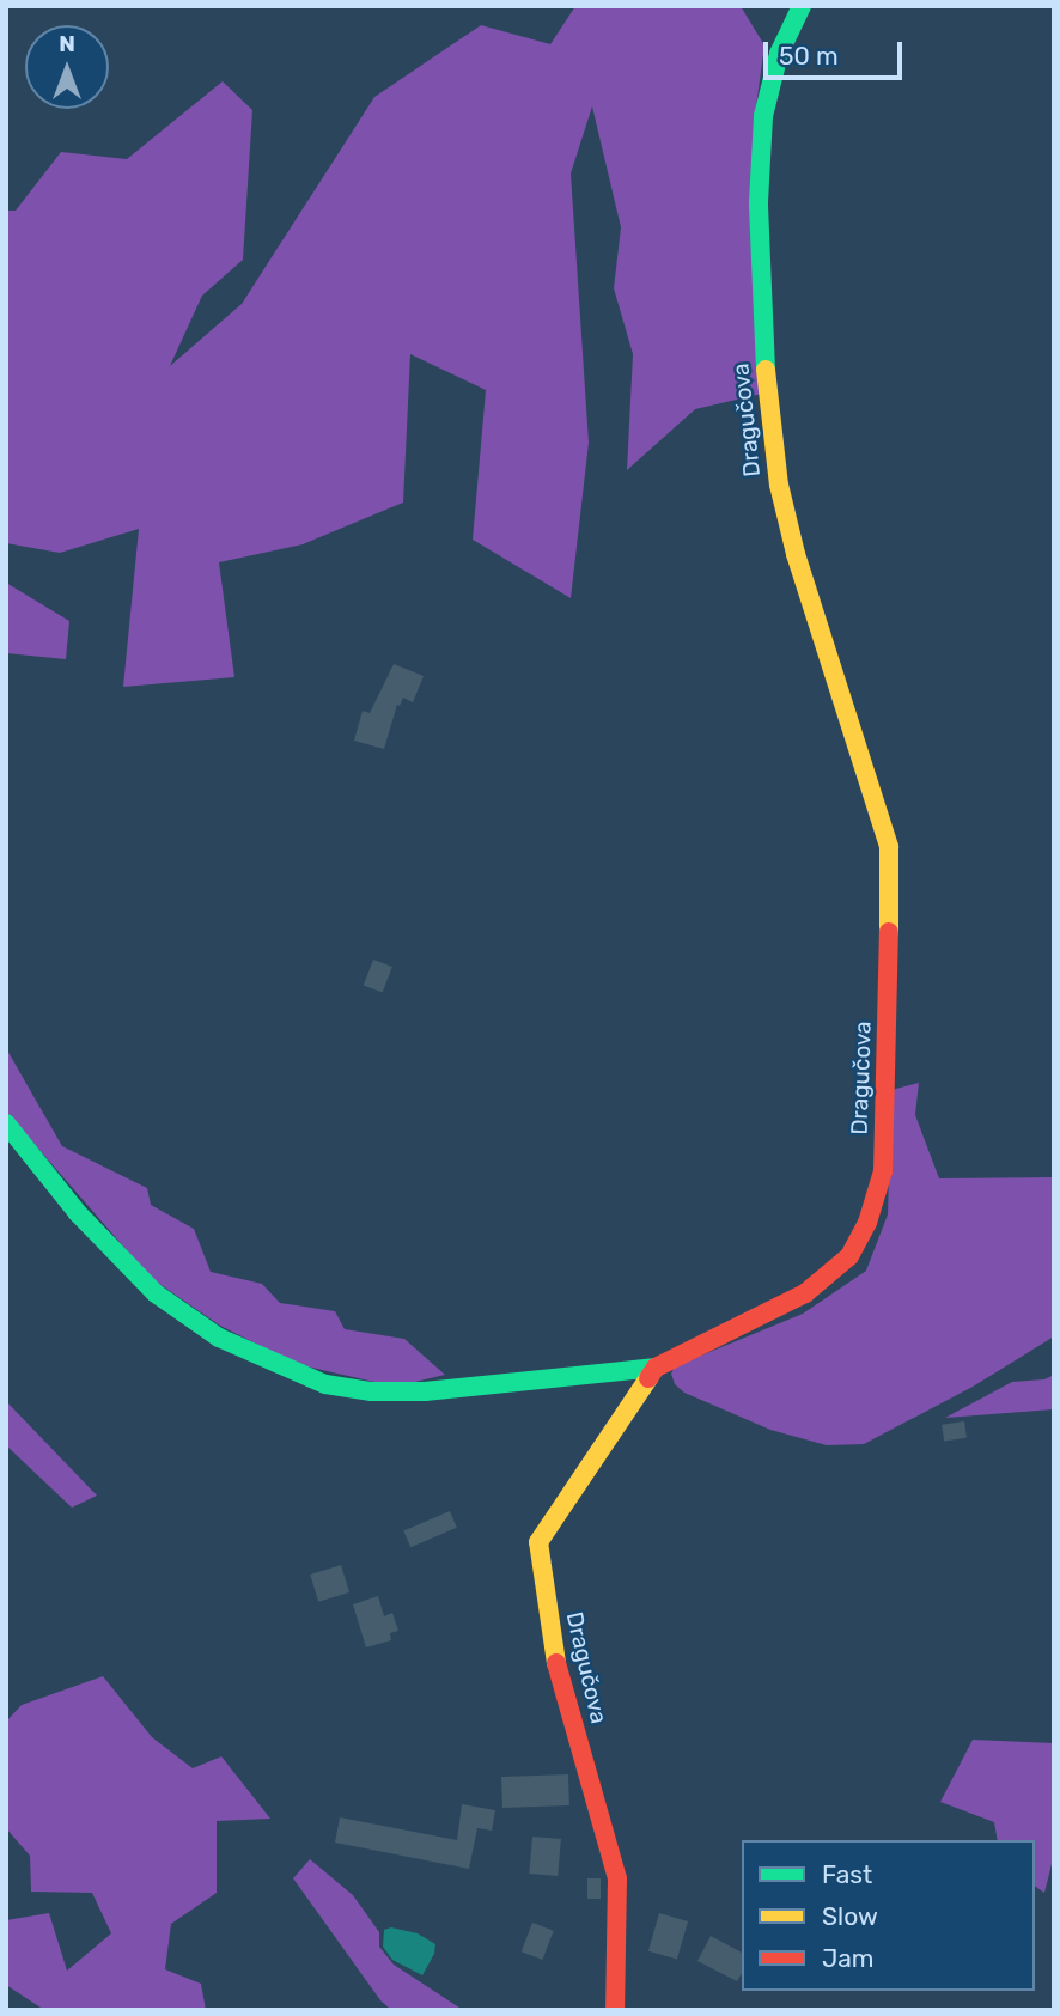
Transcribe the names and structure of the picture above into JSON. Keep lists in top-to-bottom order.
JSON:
{
  "streets": {
    "street": ["Dragučova"]
  },
  "legend": ["Fast", "Slow", "Jam"],
  "scale_bar": "50 m",
  "north": "top"
}
